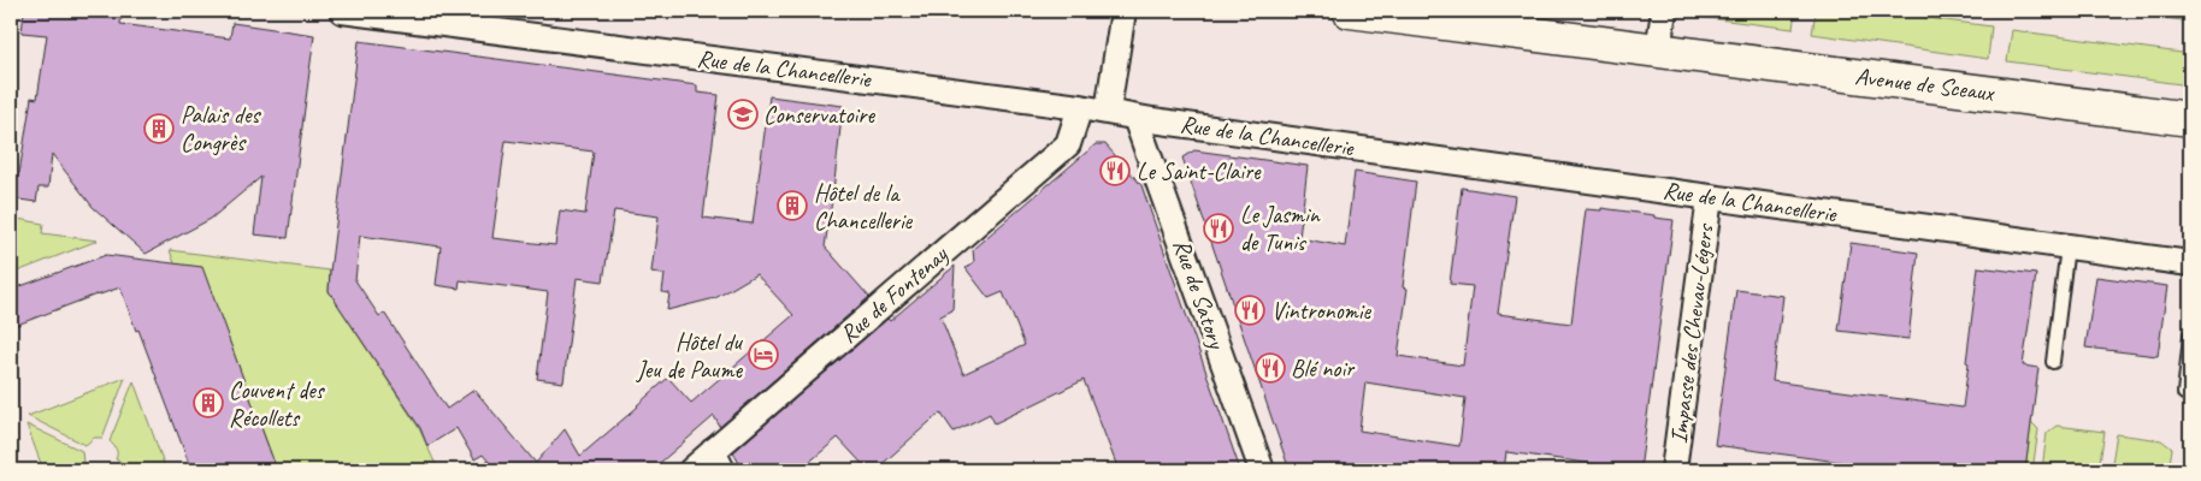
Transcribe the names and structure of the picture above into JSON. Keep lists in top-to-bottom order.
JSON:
{
  "streets": {
    "street": [
      "Rue de la Chancellerie",
      "Avenue de Sceaux",
      "Rue de Satory",
      "Rue de Fontenay",
      "Impasse des Chevau-Légers"
    ]
  },
  "crossings": [
    ["Rue de la Chancellerie", "Rue de Satory"],
    ["Rue de la Chancellerie", "Rue de Fontenay"],
    ["Rue de la Chancellerie", "Impasse des Chevau-Légers"]
  ],
  "places": {
    "school or university": ["Conservatoire"],
    "building": ["Palais des Congrès", "Hôtel de la Chancellerie", "Couvent des Récollets"],
    "restaurant": [
      "Le Saint-Claire",
      "Le Jasmin de Tunis",
      "Vintronomie",
      "Blé noir"
    ],
    "hotel": ["Hôtel du Jeu de Paume"]
  }
}
